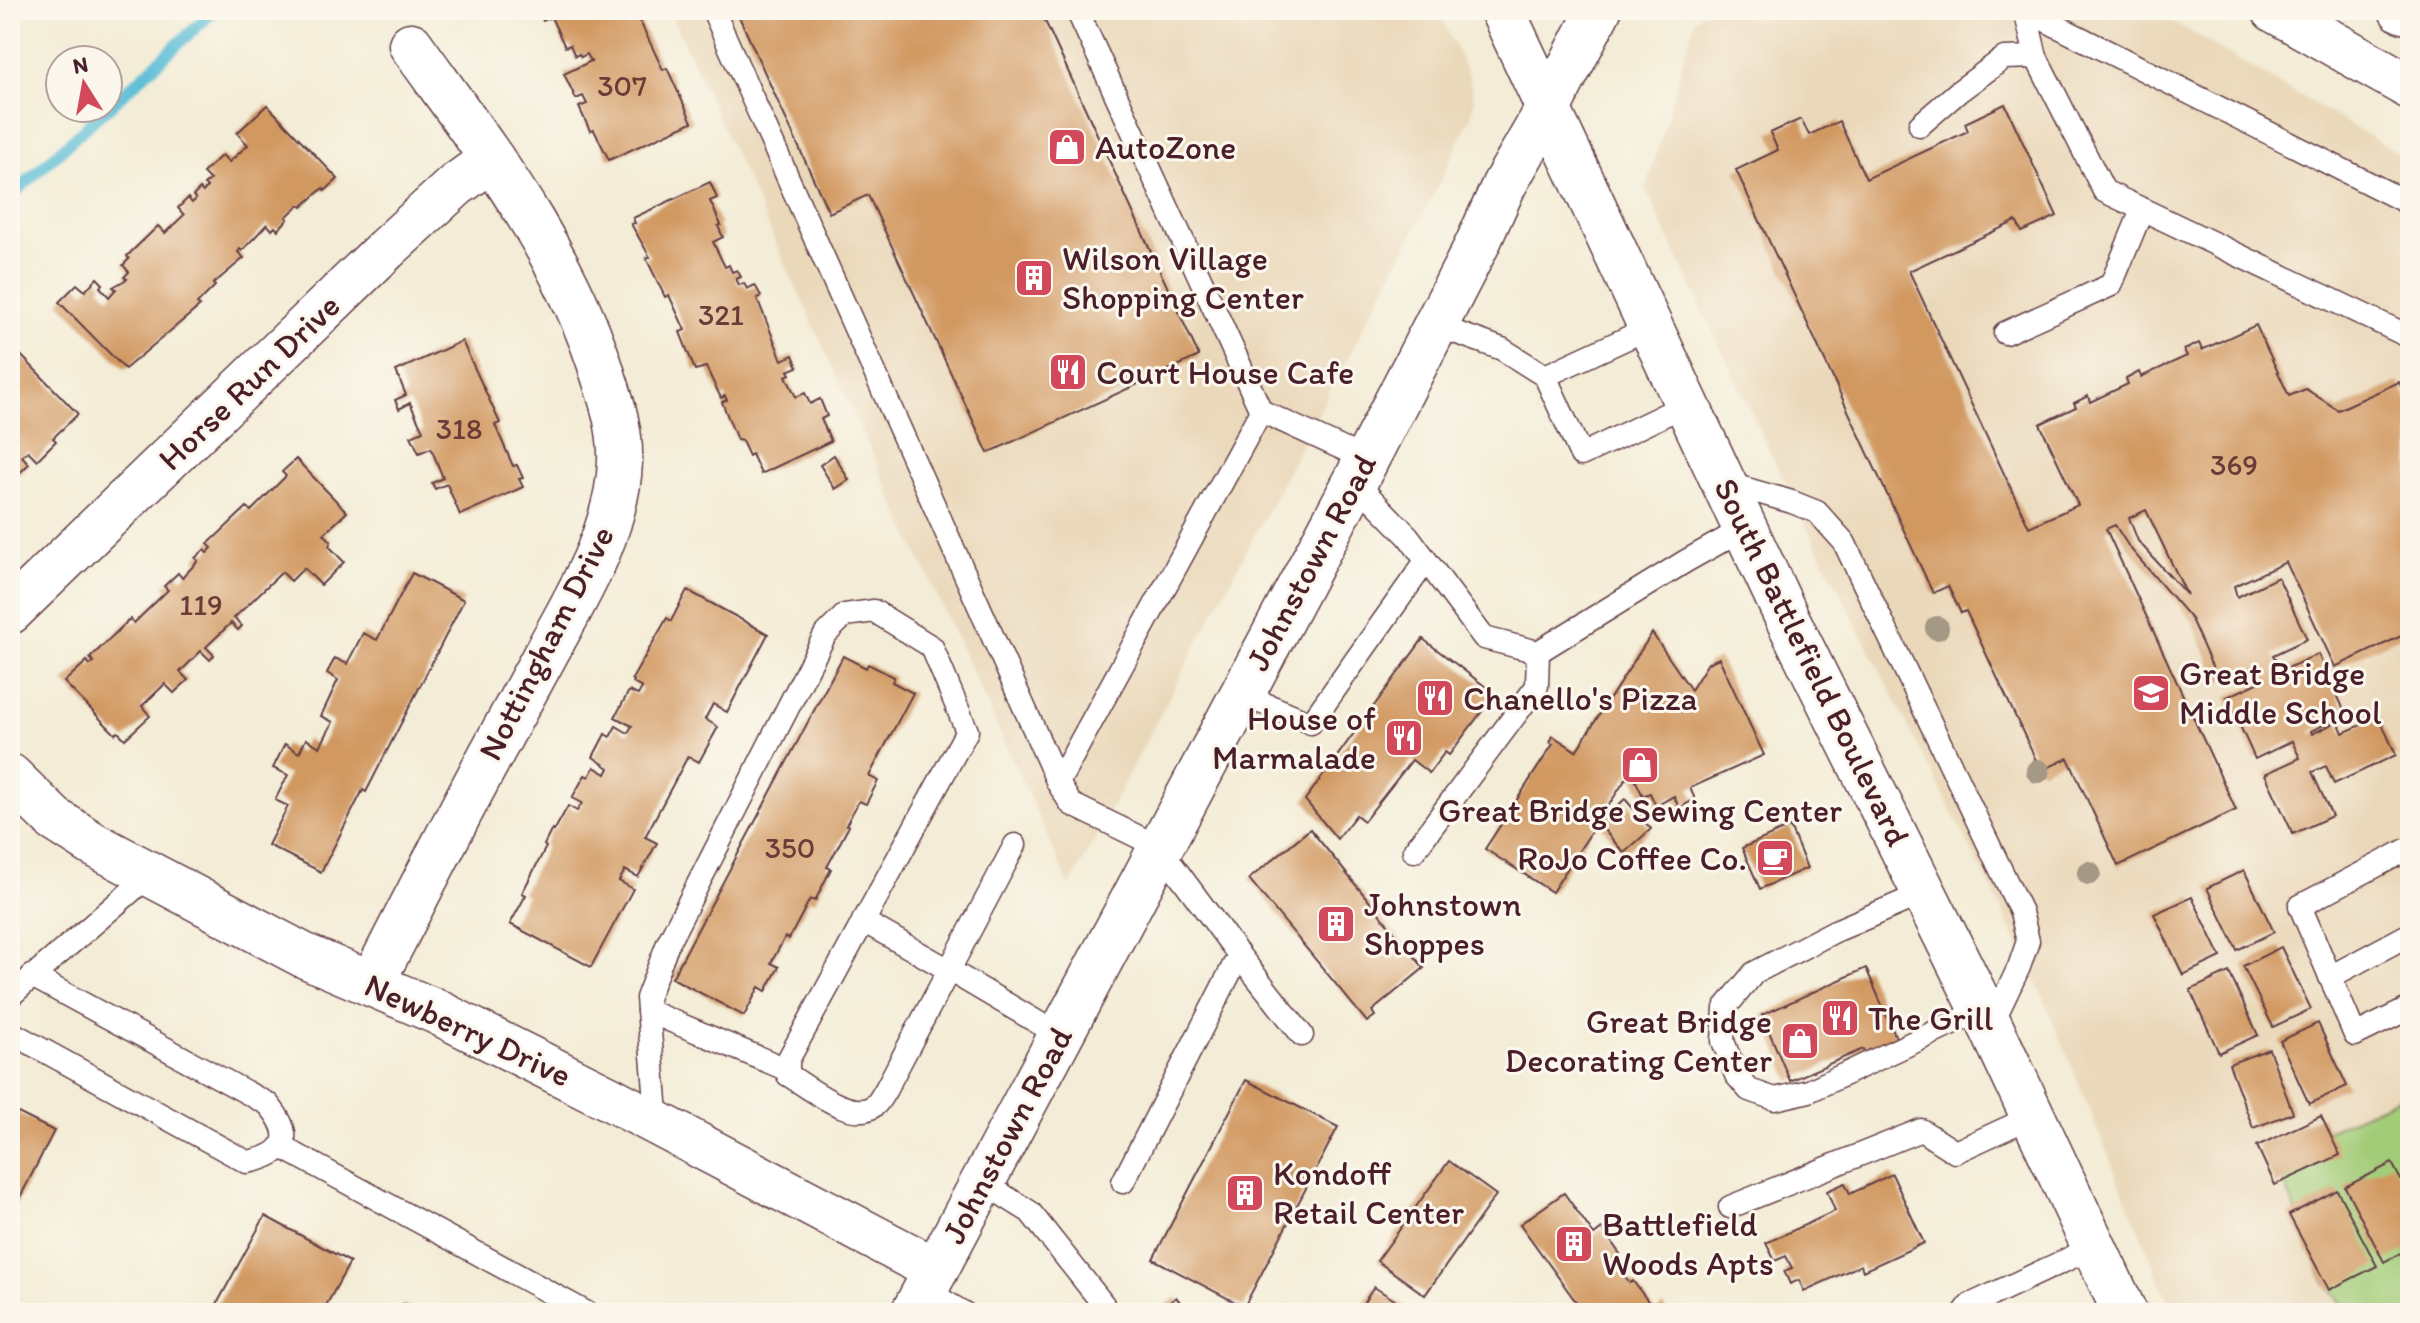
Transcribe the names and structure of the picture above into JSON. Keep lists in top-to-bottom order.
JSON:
{
  "streets": {
    "main road": [
      "Horse Run Drive",
      "Johnstown Road",
      "Nottingham Drive",
      "South Battlefield Boulevard",
      "Newberry Drive"
    ]
  },
  "crossings": [
    ["Horse Run Drive", "Nottingham Drive"],
    ["Johnstown Road", "South Battlefield Boulevard"],
    ["Johnstown Road", "Newberry Drive"],
    ["Nottingham Drive", "Newberry Drive"]
  ],
  "places": {
    "shop": ["AutoZone", "Great Bridge Sewing Center", "Great Bridge Decorating Center"],
    "building": [
      "Wilson Village Shopping Center",
      "Johnstown Shoppes",
      "Kondoff Retail Center",
      "Battlefield Woods Apts"
    ],
    "restaurant": [
      "Court House Cafe",
      "Chanello's Pizza",
      "House of Marmalade",
      "The Grill"
    ],
    "school or university": ["Great Bridge Middle School"],
    "cafe": ["RoJo Coffee Co."]
  },
  "house_numbers": [
    "307",
    "321",
    "318",
    "369",
    "119",
    "350"
  ],
  "north": "top"
}
